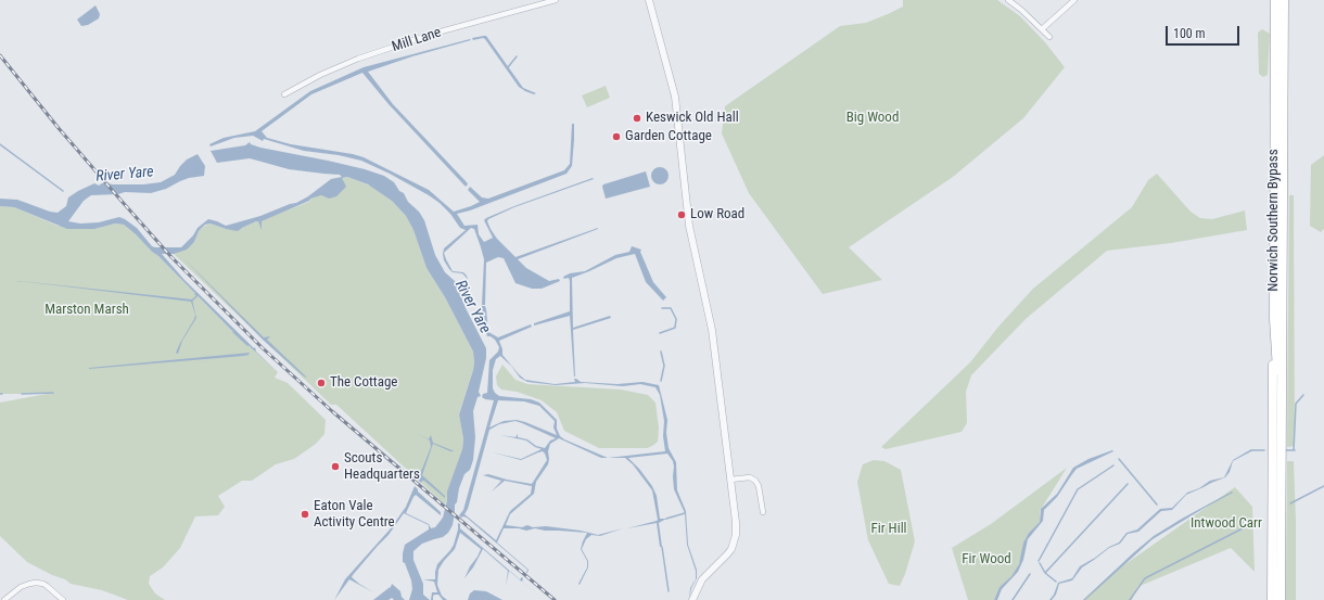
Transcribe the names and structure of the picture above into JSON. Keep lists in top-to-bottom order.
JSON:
{
  "streets": {
    "highway": ["Norwich Southern Bypass"],
    "street": ["Mill Lane"]
  },
  "water": ["River Yare"],
  "parks": [
    "Big Wood",
    "Marston Marsh",
    "Intwood Carr",
    "Fir Hill",
    "Fir Wood"
  ],
  "places": [
    "Keswick Old Hall",
    "Garden Cottage",
    "Low Road",
    "The Cottage",
    "Scouts Headquarters",
    "Eaton Vale Activity Centre"
  ],
  "scale_bar": "100 m"
}
